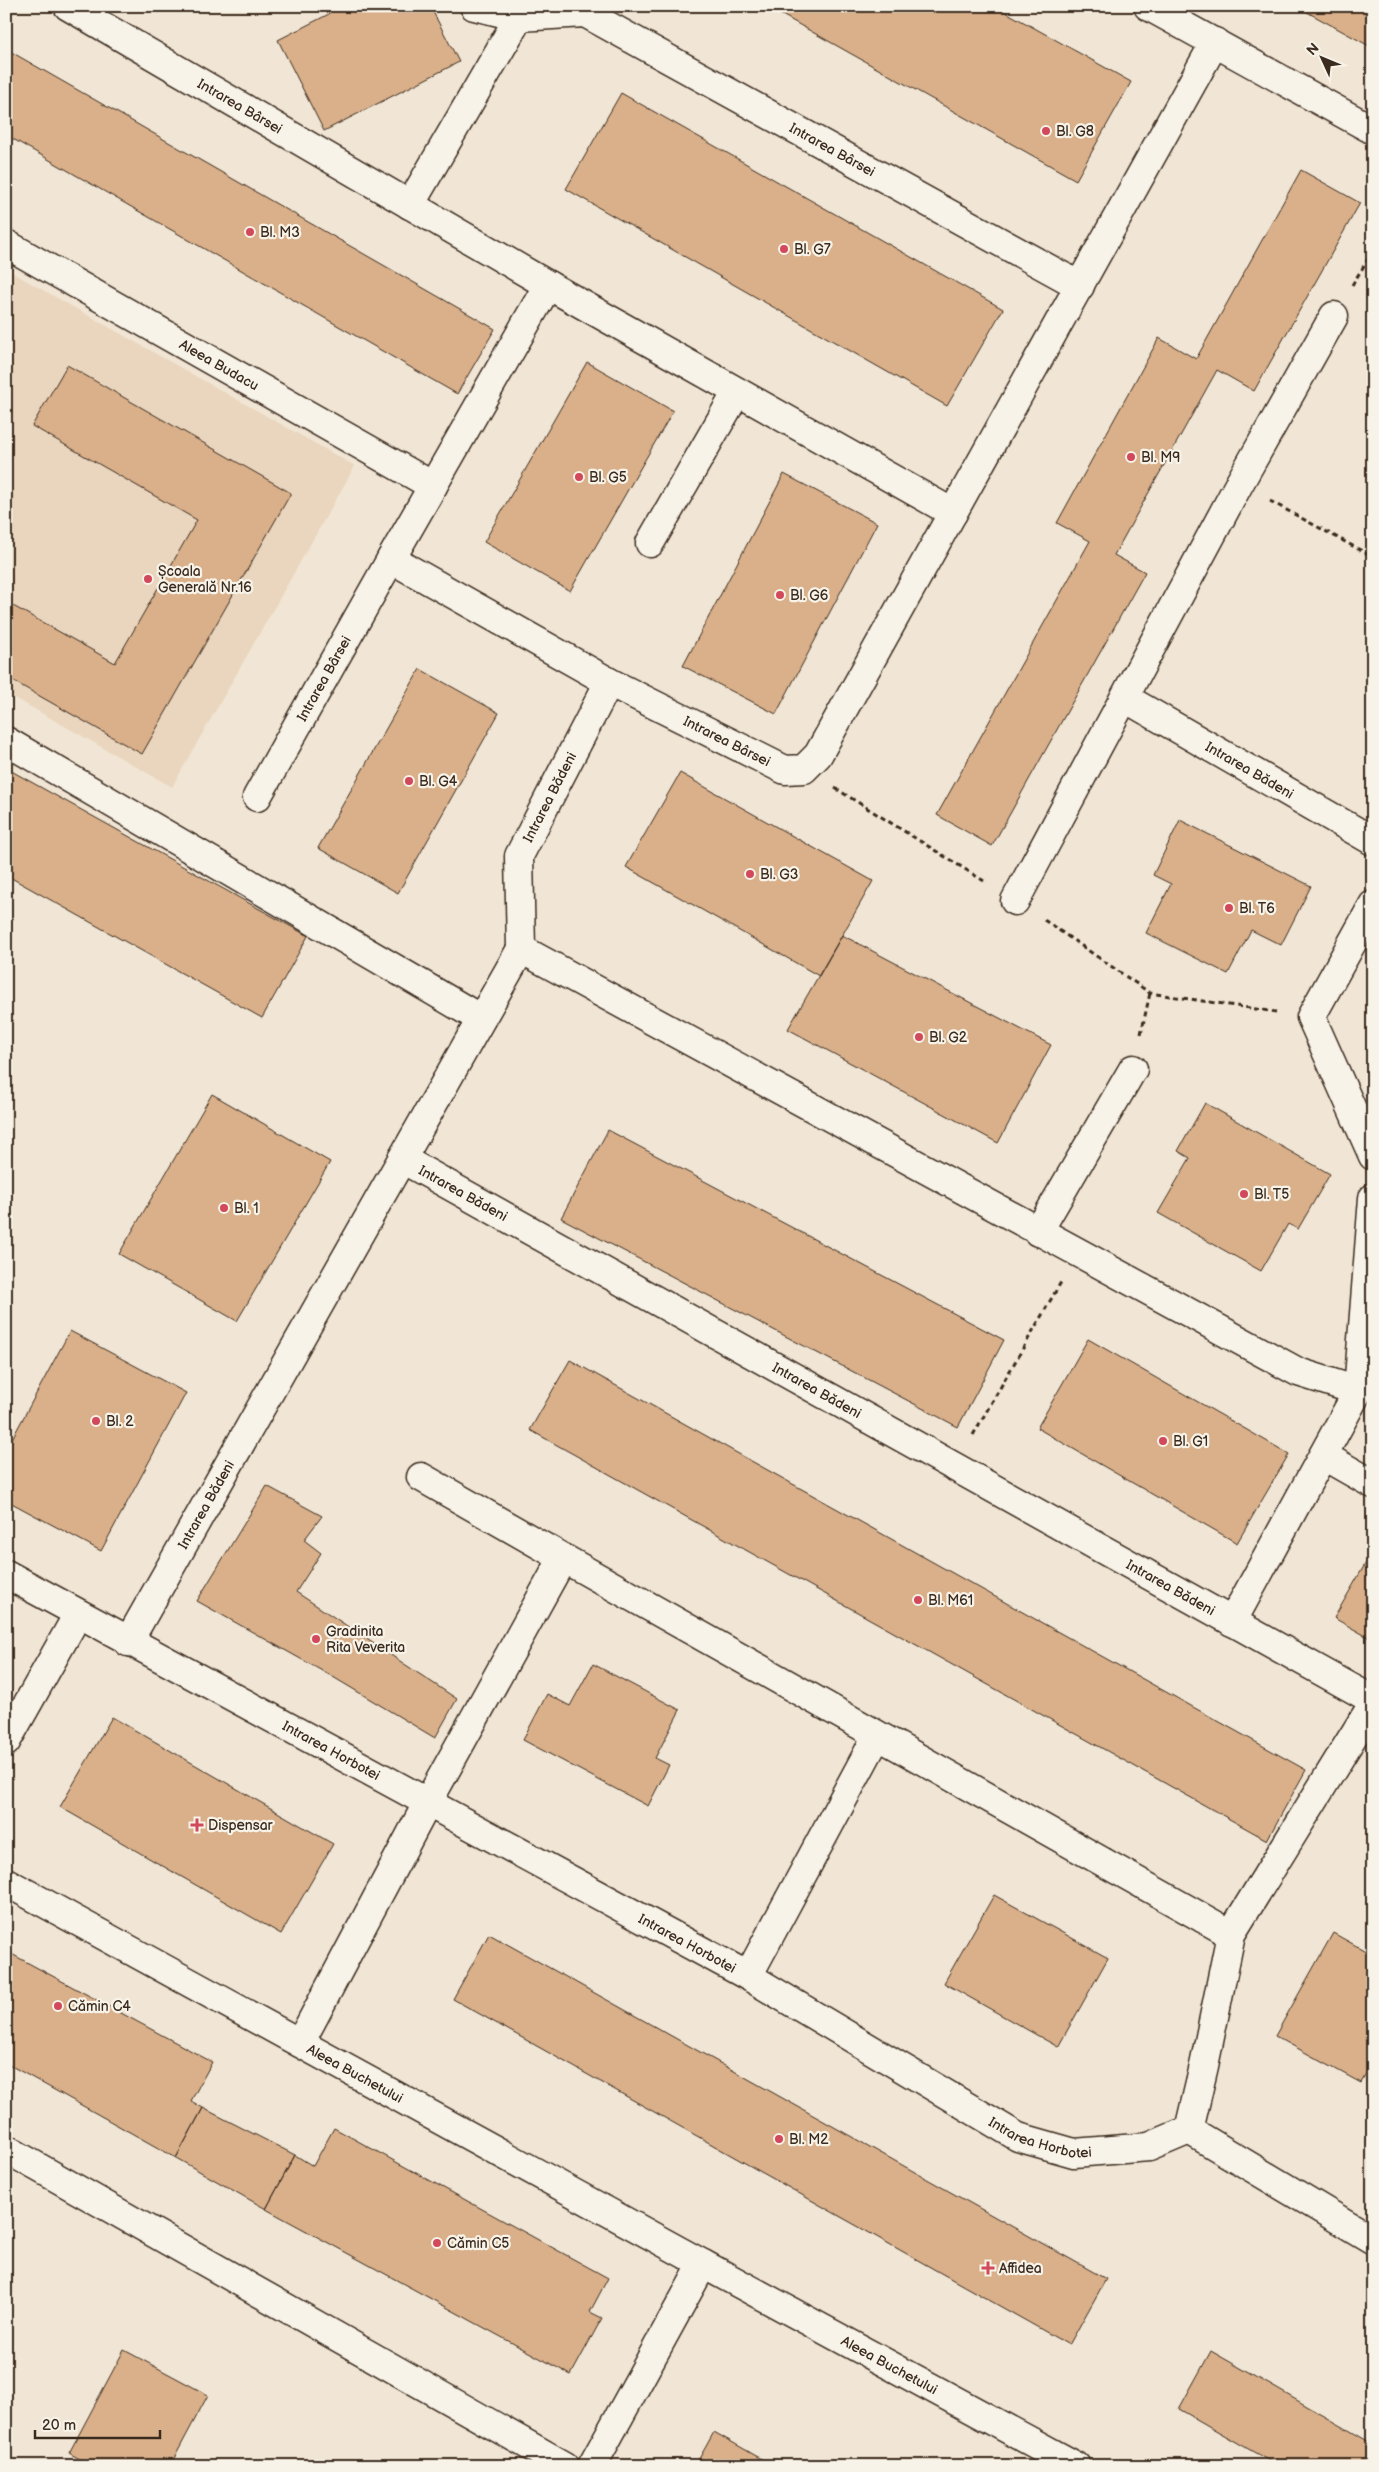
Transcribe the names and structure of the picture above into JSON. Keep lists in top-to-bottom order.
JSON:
{
  "streets": {
    "street": [
      "Intrarea Bârsei",
      "Aleea Budacu",
      "Intrarea Bădeni",
      "Intrarea Horbotei",
      "Aleea Buchetului"
    ]
  },
  "crossings": [
    ["Intrarea Bârsei", "Aleea Budacu"],
    ["Intrarea Bârsei", "Intrarea Bădeni"],
    ["Intrarea Bădeni", "Intrarea Horbotei"]
  ],
  "places": {
    "other": [
      "Bl. G8",
      "Bl. M3",
      "Bl. G7",
      "Bl. M9",
      "Bl. G5",
      "Școala Generală Nr.16",
      "Bl. G6",
      "Bl. G4",
      "Bl. G3",
      "Bl. T6",
      "Bl. G2",
      "Bl. T5",
      "Bl. 1",
      "Bl. 2",
      "Bl. G1",
      "Bl. M61",
      "Gradinita Rita Veverita",
      "Cămin C4",
      "Bl. M2",
      "Cămin C5"
    ],
    "health": ["Dispensar", "Affidea"]
  },
  "scale_bar": "20 m",
  "north": "top left"
}
